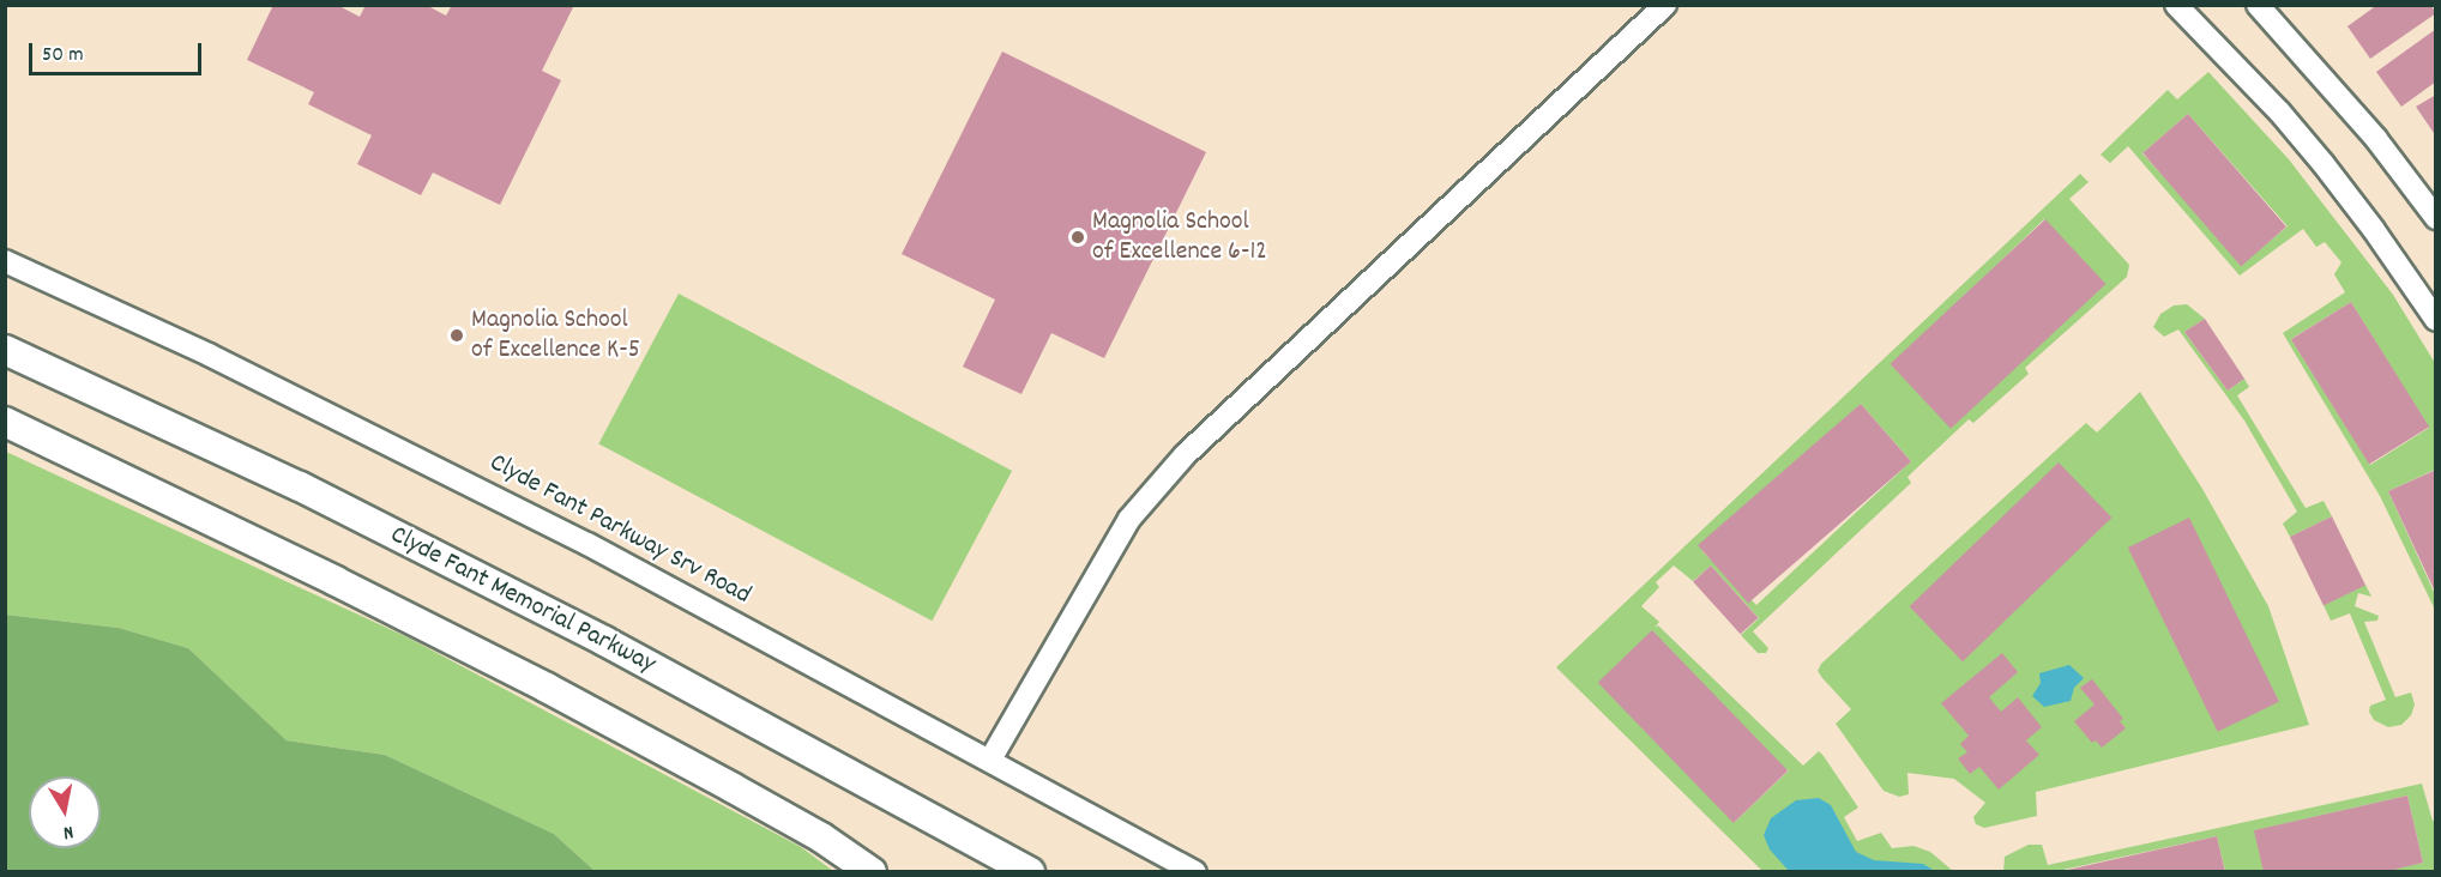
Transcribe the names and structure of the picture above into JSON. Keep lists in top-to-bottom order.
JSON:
{
  "streets": {
    "main road": ["Clyde Fant Memorial Parkway"],
    "street": ["Clyde Fant Parkway Srv Road"]
  },
  "places": ["Magnolia School of Excellence 6-12", "Magnolia School of Excellence K-5"],
  "scale_bar": "50 m",
  "north": "bottom"
}
